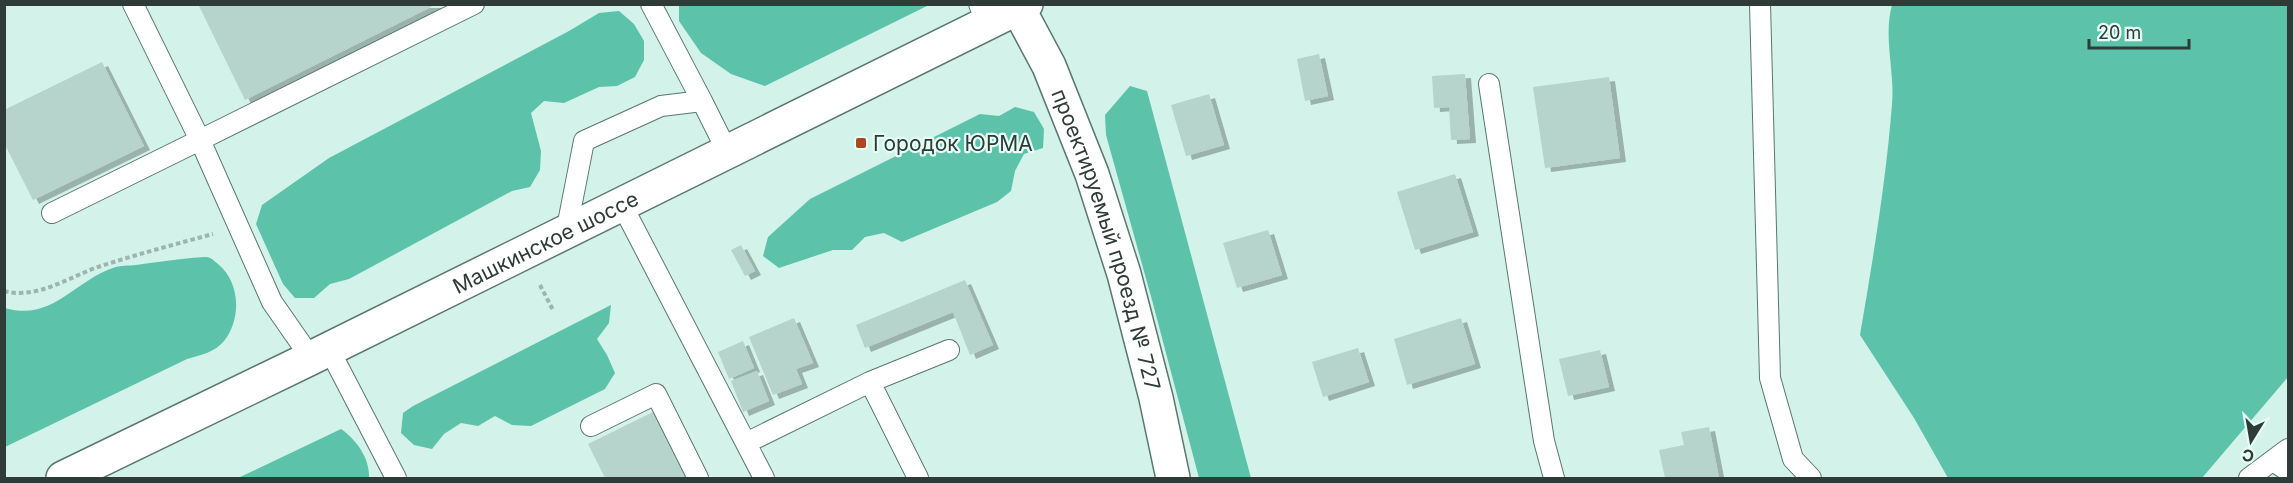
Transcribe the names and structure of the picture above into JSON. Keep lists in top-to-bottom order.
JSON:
{
  "streets": {
    "main road": ["проектируемый проезд № 727", "Машкинское шоссе"]
  },
  "crossings": [
    ["проектируемый проезд № 727", "Машкинское шоссе"]
  ],
  "places": {
    "transit": ["Городок ЮРМА"]
  },
  "scale_bar": "20 m",
  "north": "bottom"
}
